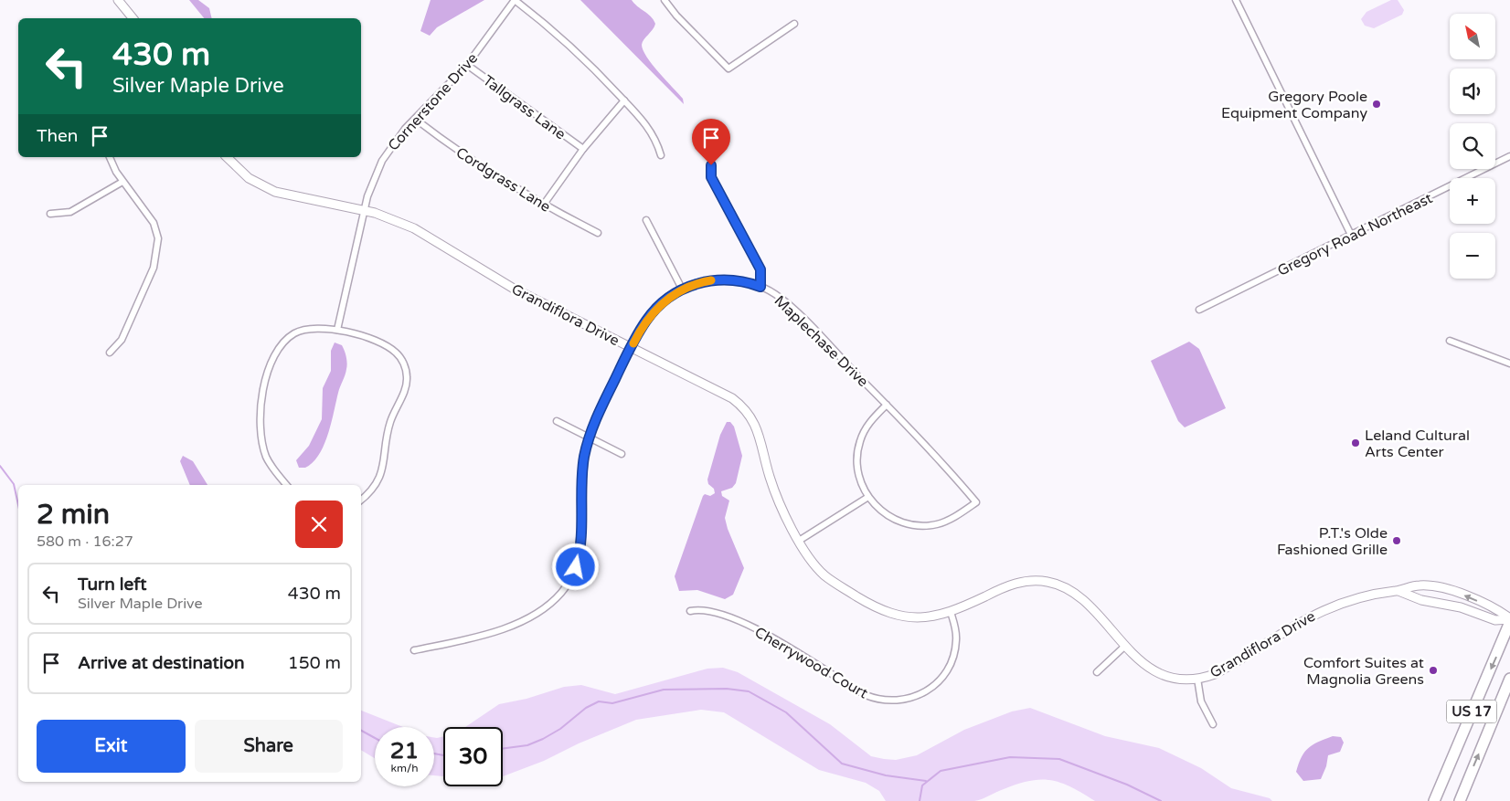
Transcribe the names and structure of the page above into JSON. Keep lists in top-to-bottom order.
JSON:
{
  "streets": {
    "highway": ["US 17"],
    "street": [
      "Cornerstone Drive",
      "Tallgrass Lane",
      "Cordgrass Lane",
      "Gregory Road Northeast",
      "Grandiflora Drive",
      "Maplechase Drive",
      "Cherrywood Court"
    ]
  },
  "crossings": [
    ["Cornerstone Drive", "Tallgrass Lane"],
    ["Cornerstone Drive", "Cordgrass Lane"],
    ["Cornerstone Drive", "Grandiflora Drive"],
    ["Grandiflora Drive", "Maplechase Drive"],
    ["Grandiflora Drive", "Cherrywood Court"],
    ["Grandiflora Drive", "US 17"]
  ],
  "places": [
    "Gregory Poole Equipment Company",
    "Leland Cultural Arts Center",
    "P.T.'s Olde Fashioned Grille",
    "Comfort Suites at Magnolia Greens"
  ],
  "north": "top left",
  "page": {
    "map_buttons": ["+", "−"],
    "turn": ["430 m", "Silver Maple Drive"],
    "then": "Then",
    "heading": ["2 min", "580 m · 16:27"],
    "list": [
      {
        "name": "Turn left",
        "note": "Silver Maple Drive",
        "value": "430 m"
      },
      {
        "name": "Arrive at destination",
        "value": "150 m"
      }
    ],
    "buttons": ["Exit", "Share"],
    "speed": "21 km/h",
    "limit": "30"
  }
}
